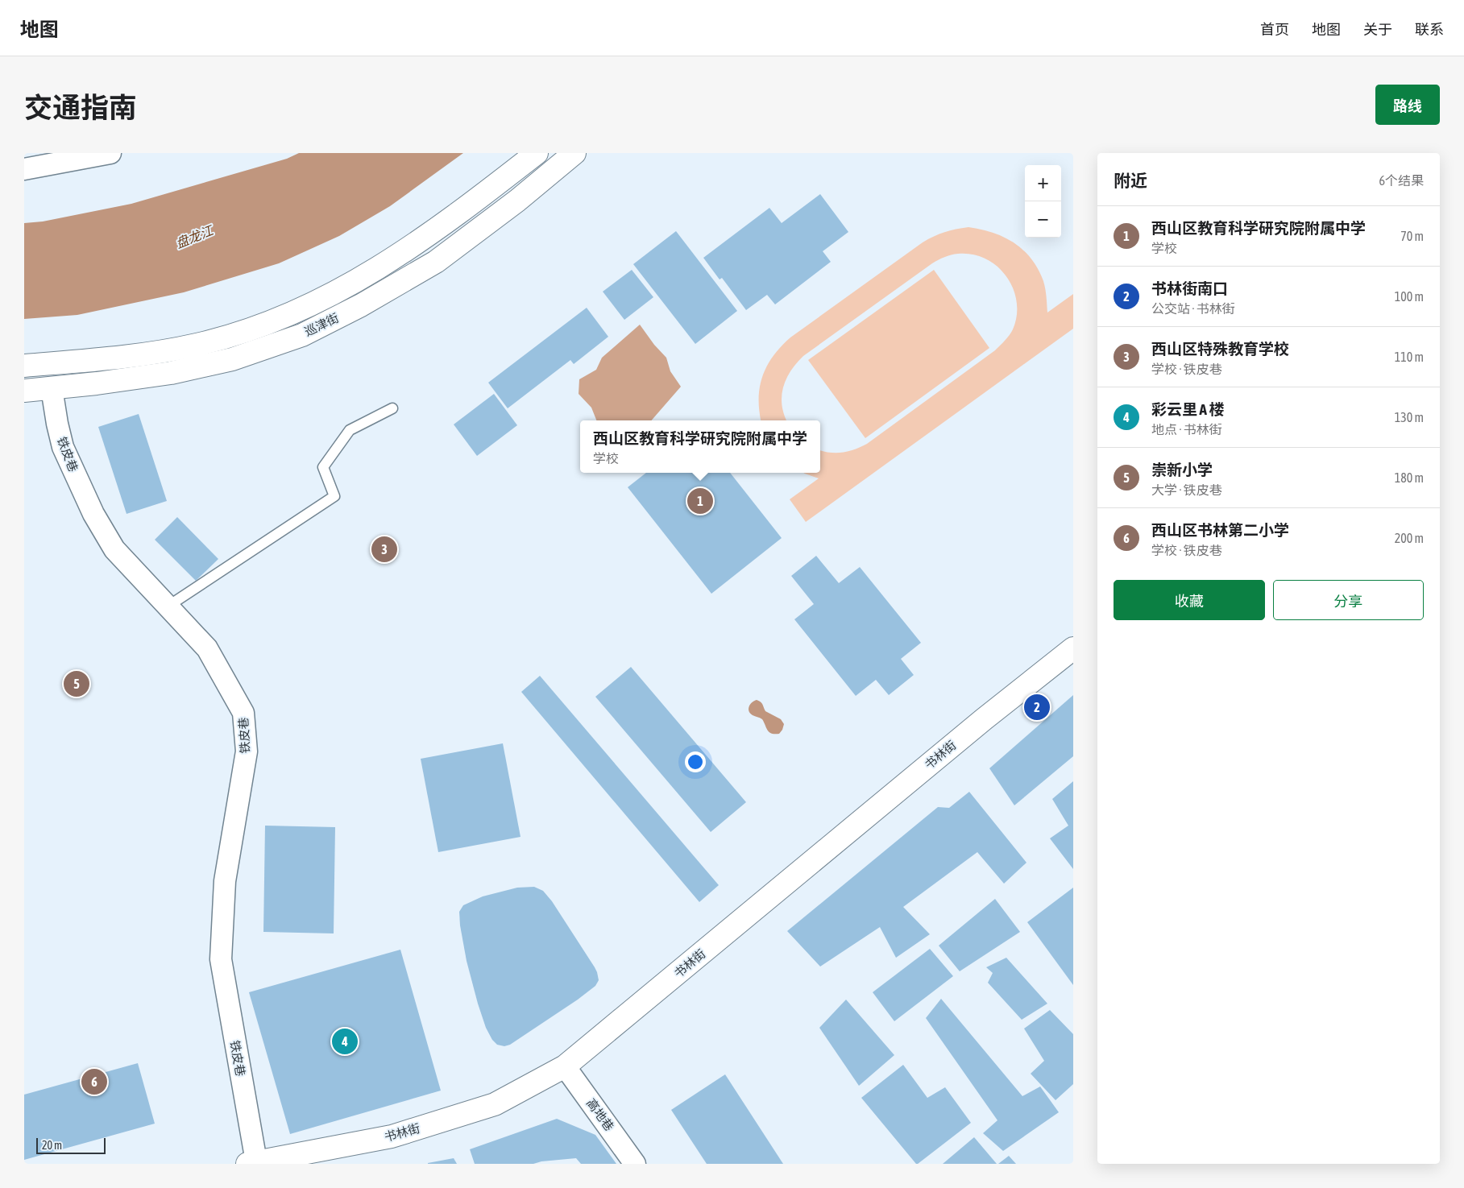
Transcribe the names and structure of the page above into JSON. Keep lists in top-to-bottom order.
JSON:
{
  "streets": {
    "main road": ["巡津街", "书林街"],
    "street": ["铁皮巷", "高地巷"]
  },
  "crossings": [
    ["巡津街", "铁皮巷"],
    ["铁皮巷", "书林街"],
    ["书林街", "高地巷"]
  ],
  "water": ["盘龙江"],
  "scale_bar": "20 m",
  "page": {
    "header": "地图",
    "nav": [
      "首页",
      "地图",
      "关于",
      "联系"
    ],
    "title": "交通指南",
    "buttons": [
      "路线",
      ["收藏", "分享"]
    ],
    "heading": ["附近", "6个结果"],
    "map_buttons": ["+", "−"],
    "list": [
      {
        "mark": "1",
        "name": "西山区教育科学研究院附属中学",
        "note": "学校",
        "value": "70 m"
      },
      {
        "mark": "2",
        "name": "书林街南口",
        "note": "公交站 · 书林街",
        "value": "100 m"
      },
      {
        "mark": "3",
        "name": "西山区特殊教育学校",
        "note": "学校 · 铁皮巷",
        "value": "110 m"
      },
      {
        "mark": "4",
        "name": "彩云里 A 楼",
        "note": "地点 · 书林街",
        "value": "130 m"
      },
      {
        "mark": "5",
        "name": "崇新小学",
        "note": "大学 · 铁皮巷",
        "value": "180 m"
      },
      {
        "mark": "6",
        "name": "西山区书林第二小学",
        "note": "学校 · 铁皮巷",
        "value": "200 m"
      }
    ],
    "popup": ["西山区教育科学研究院附属中学", "学校"],
    "pins": [
      "1",
      "3",
      "5",
      "2",
      "4",
      "6"
    ],
    "scale": "20 m"
  }
}
